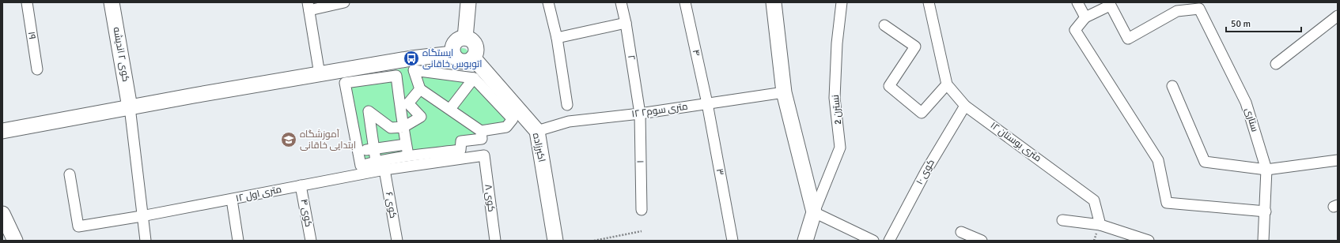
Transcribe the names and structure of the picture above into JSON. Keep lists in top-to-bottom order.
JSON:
{
  "streets": {
    "street": [
      "۱۹",
      "۴",
      "کوی ۲ اندیشه",
      "۲",
      "نسترن 2",
      "۱۲ متری سوم۲",
      "ستاری",
      "۱۲ متری بوستان",
      "اکبرزاده",
      "۱",
      "۳",
      "کوی ۱۰",
      "۱۲ متری اول",
      "کوی ۸",
      "کوی ۶",
      "کوی ۴"
    ]
  },
  "crossings": [
    ["۴", "۱۲ متری سوم۲"],
    ["۴", "۳"],
    ["۲", "۱۲ متری سوم۲"],
    ["۲", "۱"],
    ["۱۲ متری سوم۲", "اکبرزاده"],
    ["۱۲ متری سوم۲", "۱"],
    ["۱۲ متری سوم۲", "۳"],
    ["۱۲ متری بوستان", "کوی ۱۰"],
    ["۱۲ متری اول", "کوی ۸"],
    ["۱۲ متری اول", "کوی ۶"],
    ["۱۲ متری اول", "کوی ۴"]
  ],
  "places": {
    "bus stop": ["ایستگاه اتوبوس خاقانی"],
    "school or university": ["آموزشگاه ابتدایی خاقانی"]
  },
  "scale_bar": "50 m"
}
